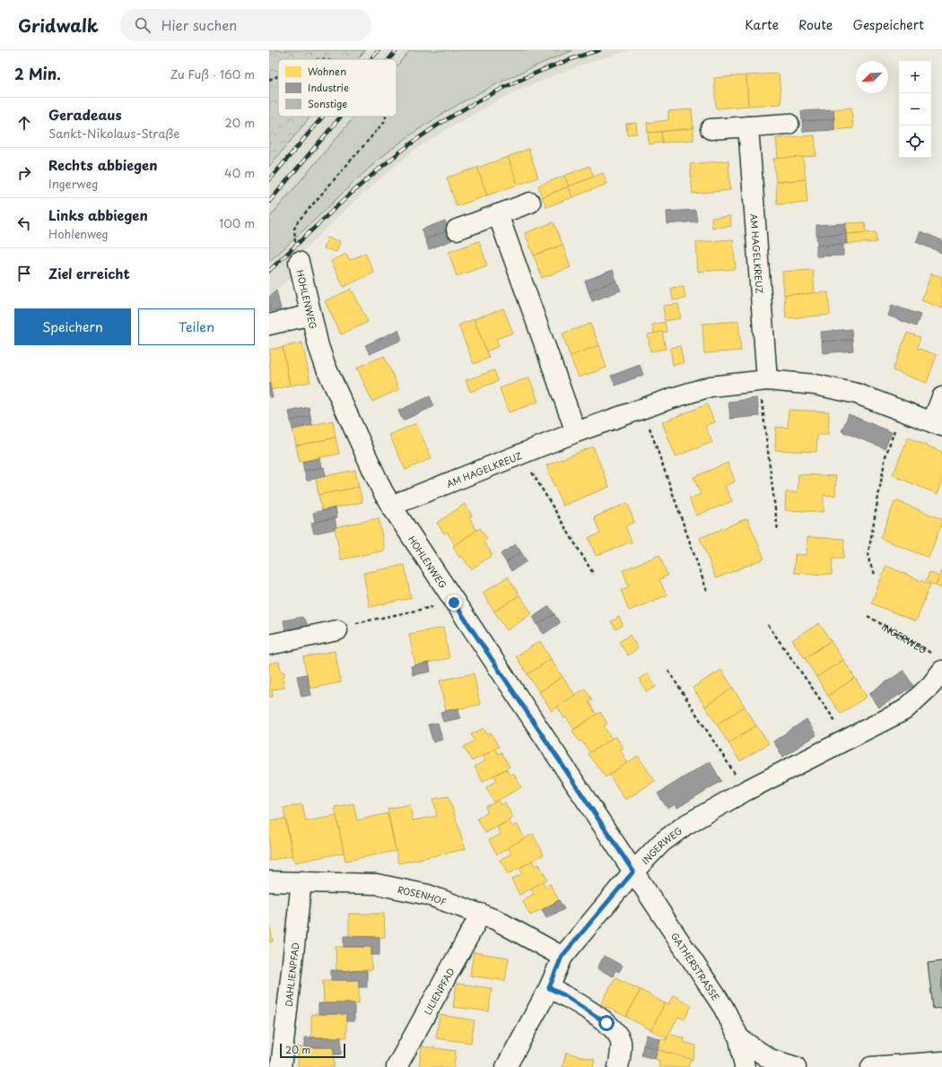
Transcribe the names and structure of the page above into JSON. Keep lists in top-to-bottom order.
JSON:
{
  "streets": {
    "street": [
      "AM HAGELKREUZ",
      "HOHLENWEG",
      "INGERWEG",
      "ROSENHOF",
      "GATHERSTRASSE",
      "DAHLIENPFAD",
      "LILIENPFAD"
    ]
  },
  "crossings": [
    ["AM HAGELKREUZ", "HOHLENWEG"],
    ["HOHLENWEG", "INGERWEG"],
    ["HOHLENWEG", "GATHERSTRASSE"],
    ["INGERWEG", "ROSENHOF"],
    ["INGERWEG", "GATHERSTRASSE"],
    ["ROSENHOF", "DAHLIENPFAD"],
    ["ROSENHOF", "LILIENPFAD"]
  ],
  "legend": ["Wohnen", "Industrie", "Sonstige"],
  "scale_bar": "20 m",
  "north": "bottom left",
  "page": {
    "header": "Gridwalk",
    "search": "Hier suchen",
    "nav": ["Karte", "Route", "Gespeichert"],
    "heading": ["2 Min.", "Zu Fuß · 160 m"],
    "map_buttons": ["+", "−"],
    "list": [
      ["Geradeaus", "Sankt-Nikolaus-Straße", "20 m"],
      ["Rechts abbiegen", "Ingerweg", "40 m"],
      ["Links abbiegen", "Hohlenweg", "100 m"],
      "Ziel erreicht"
    ],
    "buttons": ["Speichern", "Teilen"],
    "scale": "20 m"
  }
}
